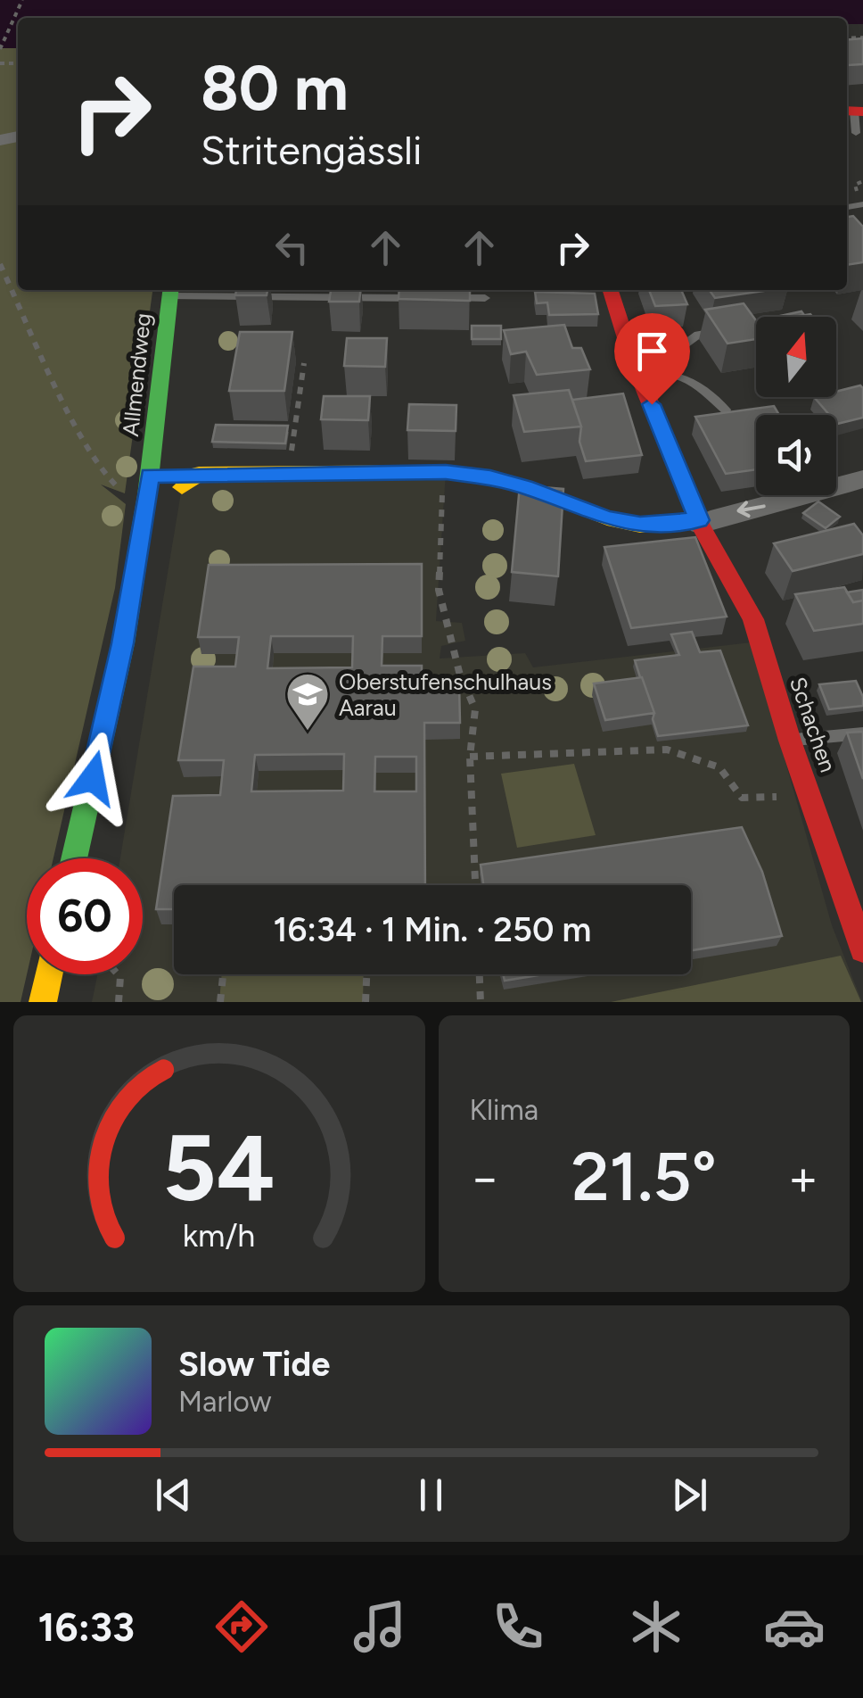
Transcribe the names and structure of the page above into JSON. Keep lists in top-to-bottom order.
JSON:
{
  "streets": {
    "street": ["Allmendweg", "Schachen"]
  },
  "places": {
    "school or university": ["Oberstufenschulhaus Aarau"]
  },
  "north": "top",
  "page": {
    "turn": ["80 m", "Stritengässli"],
    "limit": "60",
    "trip": "16:34 · 1 Min. · 250 m",
    "tile": "Klima",
    "heat": ["−", "21.5°", "+"],
    "song": ["Slow Tide", "Marlow"],
    "tabs": "16:33",
    "gauge": ["54", "km/h"]
  }
}
